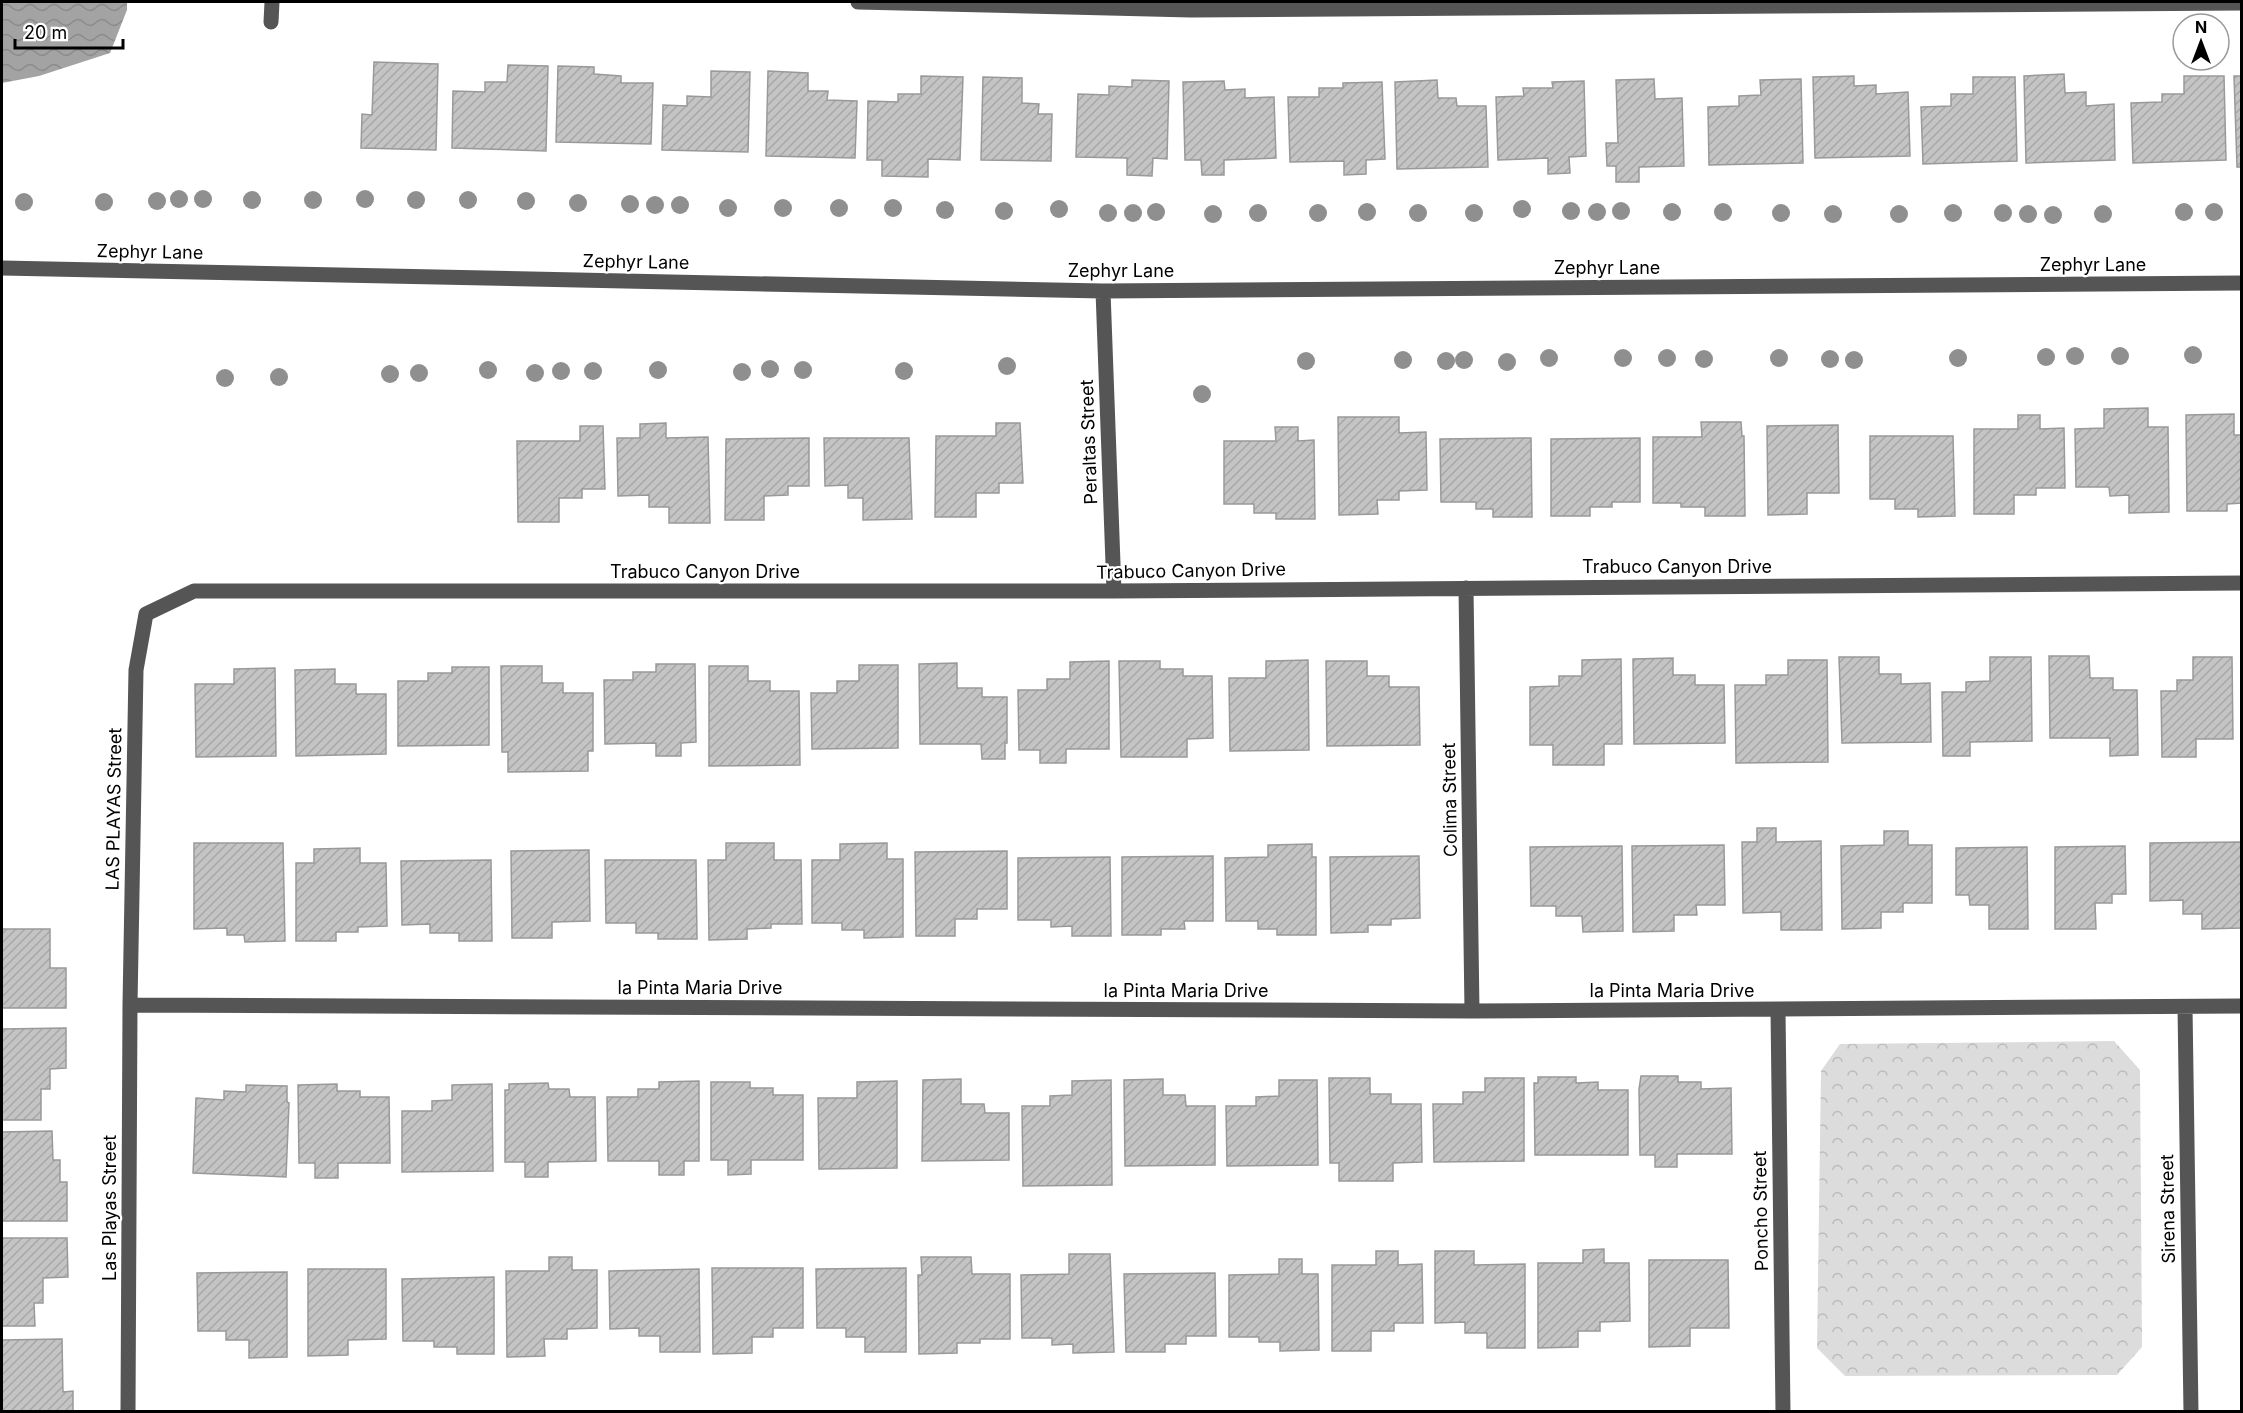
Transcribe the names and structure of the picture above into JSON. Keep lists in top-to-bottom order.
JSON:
{
  "streets": {
    "street": [
      "Zephyr Lane",
      "Peraltas Street",
      "Trabuco Canyon Drive",
      "Colima Street",
      "LAS PLAYAS Street",
      "la Pinta Maria Drive",
      "Las Playas Street",
      "Sirena Street",
      "Poncho Street"
    ]
  },
  "crossings": [
    ["Zephyr Lane", "Peraltas Street"],
    ["Peraltas Street", "Trabuco Canyon Drive"],
    ["Trabuco Canyon Drive", "Colima Street"],
    ["Trabuco Canyon Drive", "LAS PLAYAS Street"],
    ["Colima Street", "la Pinta Maria Drive"],
    ["LAS PLAYAS Street", "la Pinta Maria Drive"],
    ["LAS PLAYAS Street", "Las Playas Street"],
    ["la Pinta Maria Drive", "Las Playas Street"],
    ["la Pinta Maria Drive", "Sirena Street"],
    ["la Pinta Maria Drive", "Poncho Street"]
  ],
  "scale_bar": "20 m",
  "north": "top"
}
